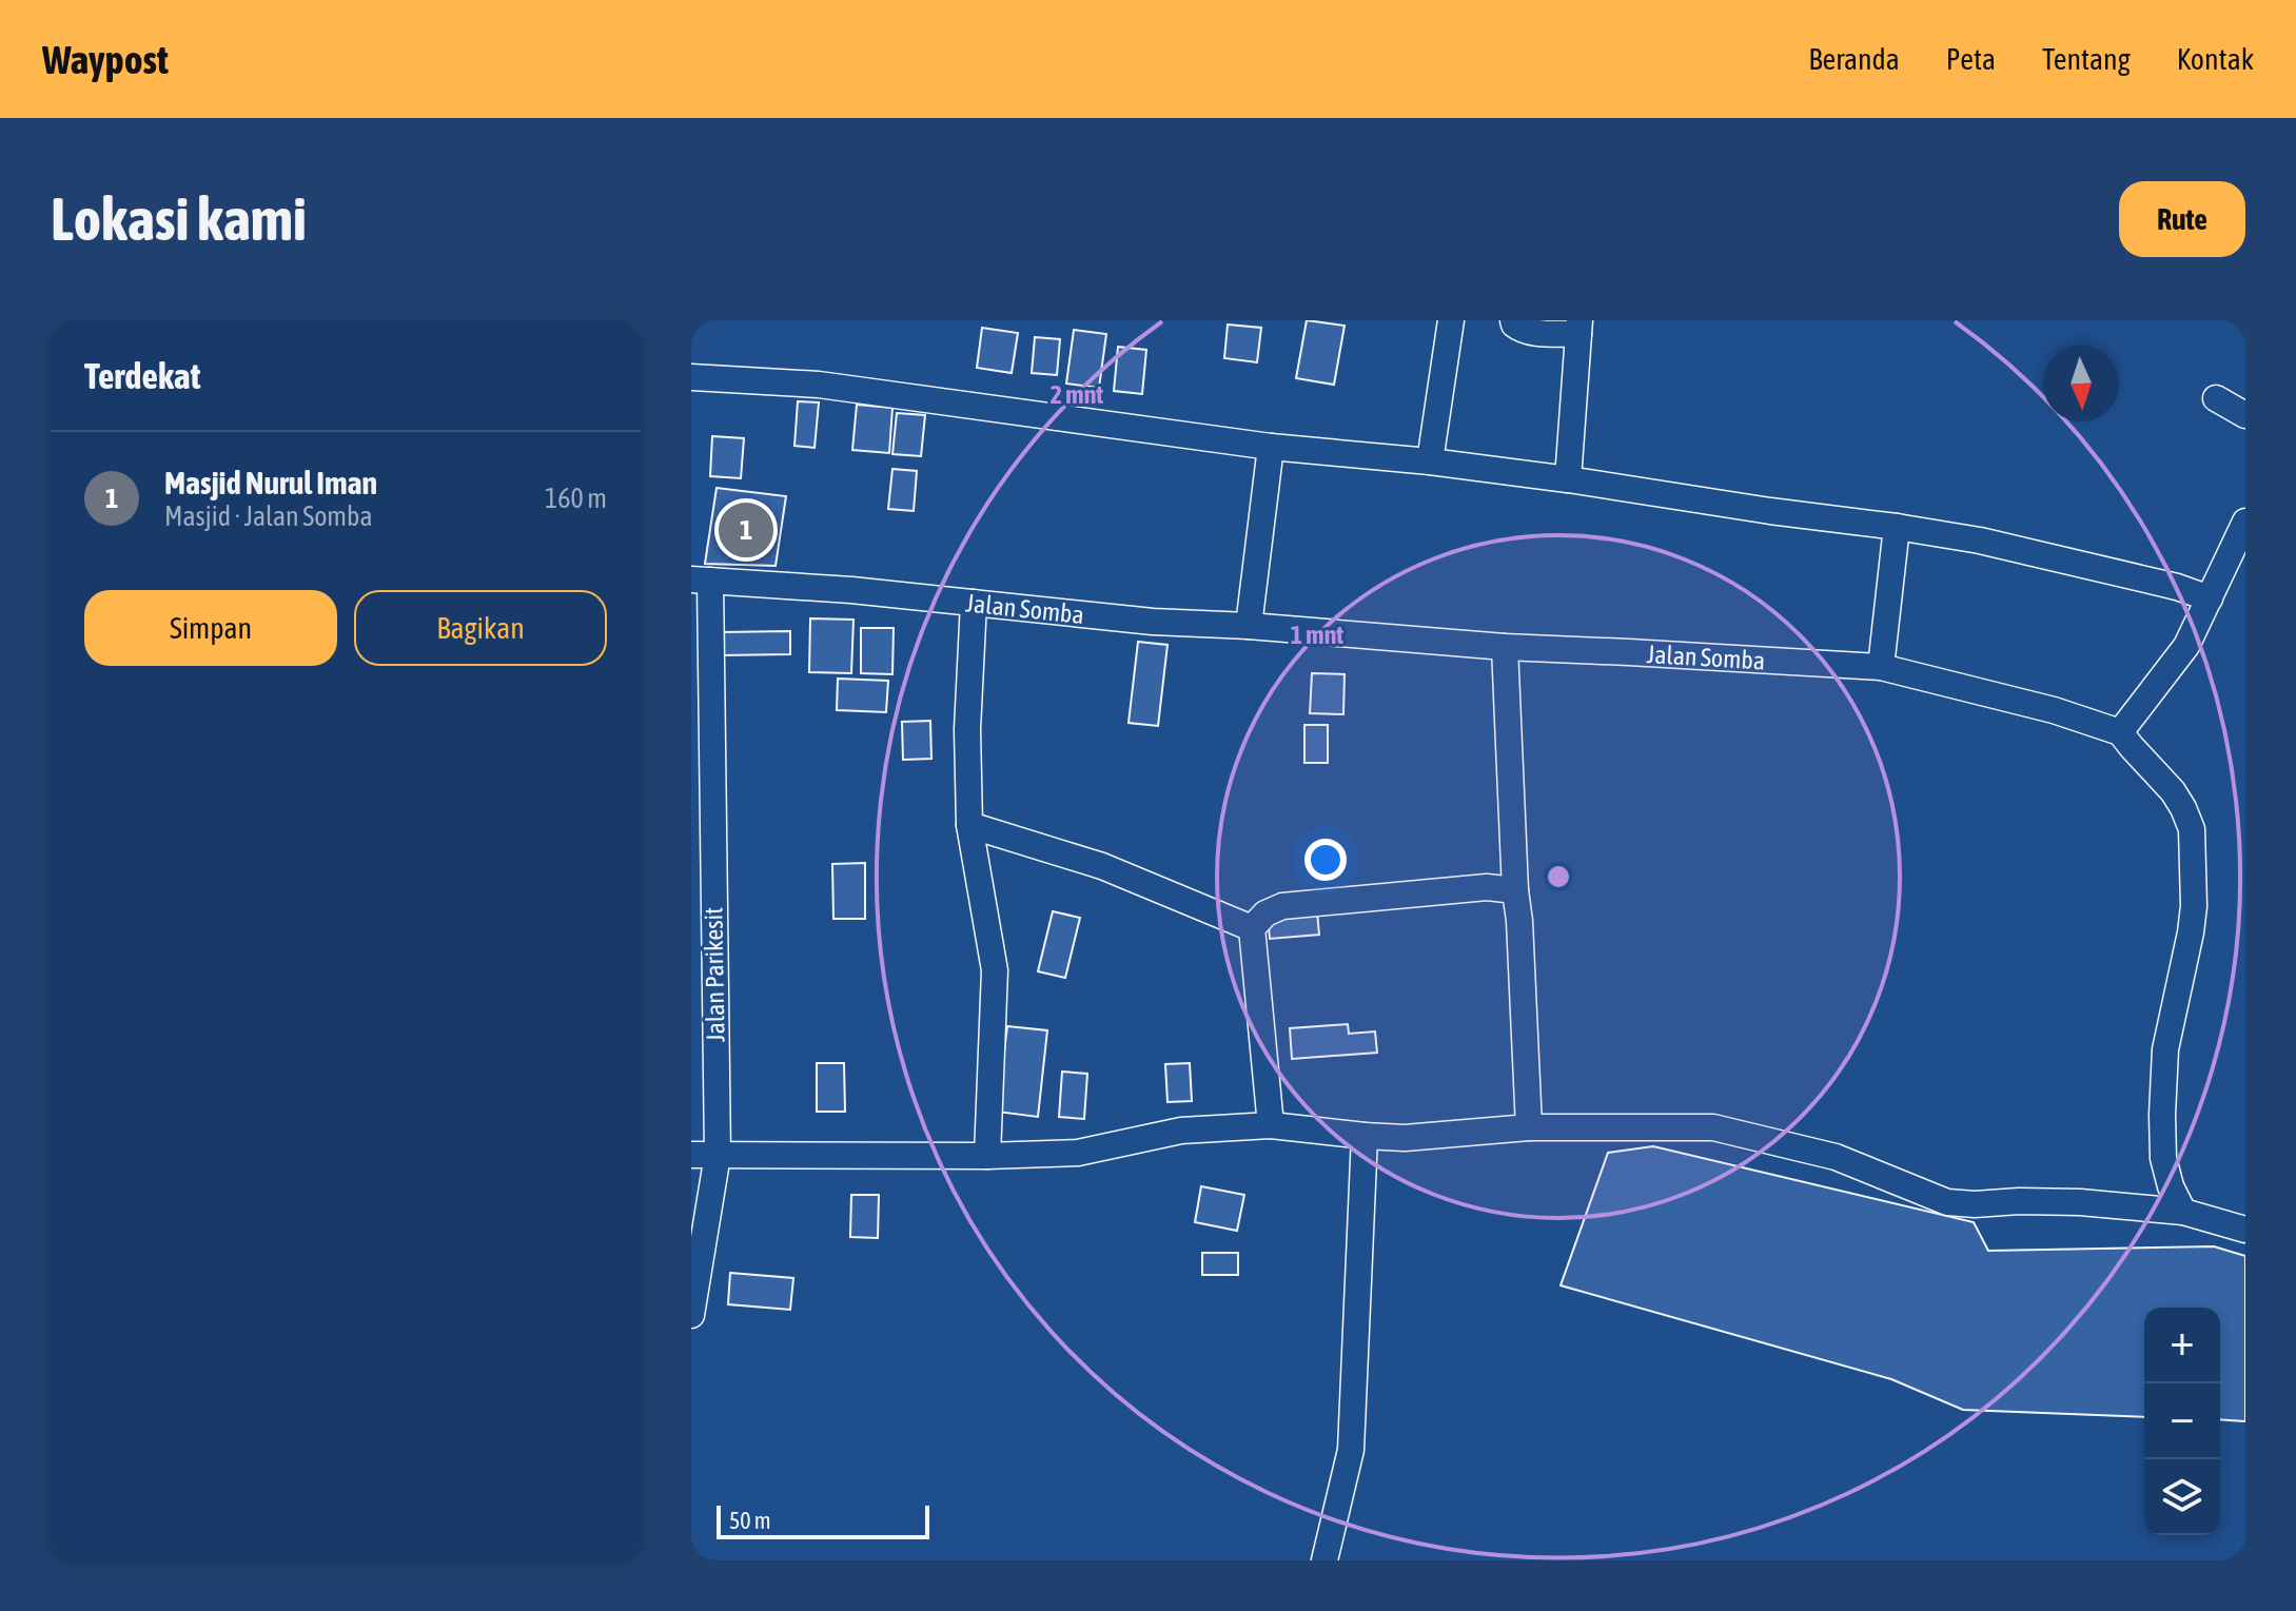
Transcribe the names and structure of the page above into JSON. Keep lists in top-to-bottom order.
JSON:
{
  "streets": {
    "street": ["Jalan Somba", "Jalan Parikesit"]
  },
  "crossings": [
    ["Jalan Somba", "Jalan Parikesit"]
  ],
  "scale_bar": "50 m",
  "north": "bottom",
  "page": {
    "header": "Waypost",
    "nav": [
      "Beranda",
      "Peta",
      "Tentang",
      "Kontak"
    ],
    "buttons": [
      "Rute",
      ["Simpan", "Bagikan"]
    ],
    "title": "Lokasi kami",
    "heading": "Terdekat",
    "list": [
      {
        "mark": "1",
        "name": "Masjid Nurul Iman",
        "note": "Masjid · Jalan Somba",
        "value": "160 m"
      }
    ],
    "pins": "1",
    "map_buttons": ["+", "−"],
    "scale": "50 m"
  },
  "rings": ["2 mnt", "1 mnt"]
}
